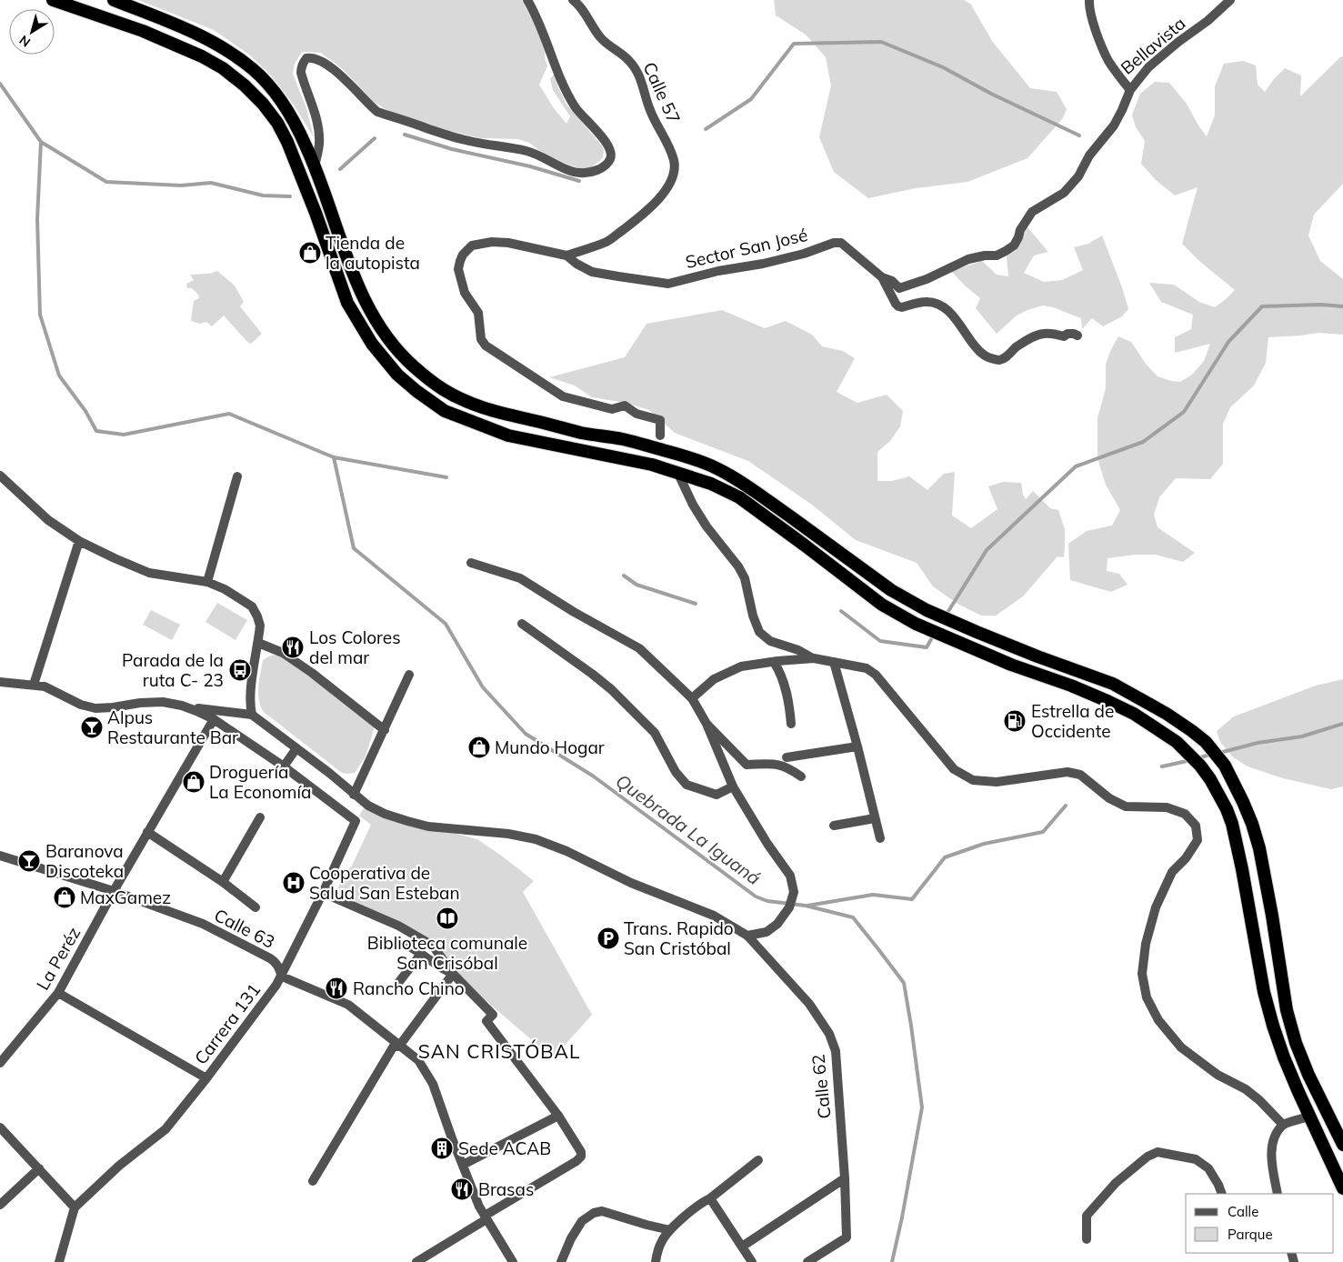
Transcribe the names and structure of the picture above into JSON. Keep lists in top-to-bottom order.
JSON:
{
  "streets": {
    "street": [
      "Bellavista",
      "Calle 57",
      "Sector San José",
      "Calle 63",
      "La Peréz",
      "Carrera 131",
      "Calle 62"
    ]
  },
  "crossings": [
    ["Bellavista", "Sector San José"],
    ["Calle 57", "Sector San José"],
    ["Calle 63", "La Peréz"],
    ["Calle 63", "Carrera 131"]
  ],
  "districts": ["SAN CRISTÓBAL"],
  "water": ["Quebrada La Iguaná"],
  "places": {
    "shop": [
      "Tienda de la autopista",
      "Mundo Hogar",
      "Droguería La Economía",
      "MaxGamez"
    ],
    "restaurant": ["Los Colores del mar", "Rancho Chino", "Brasas"],
    "bus stop": ["Parada de la ruta C- 23"],
    "fuel station": ["Estrella de Occidente"],
    "bar": ["Alpus Restaurante Bar", "Baranova Discoteka"],
    "hospital": ["Cooperativa de Salud San Esteban"],
    "library": ["Biblioteca comunale San Crisóbal"],
    "parking": ["Trans. Rapido San Cristóbal"],
    "building": ["Sede ACAB"]
  },
  "legend": ["Calle", "Parque"],
  "north": "bottom left"
}
